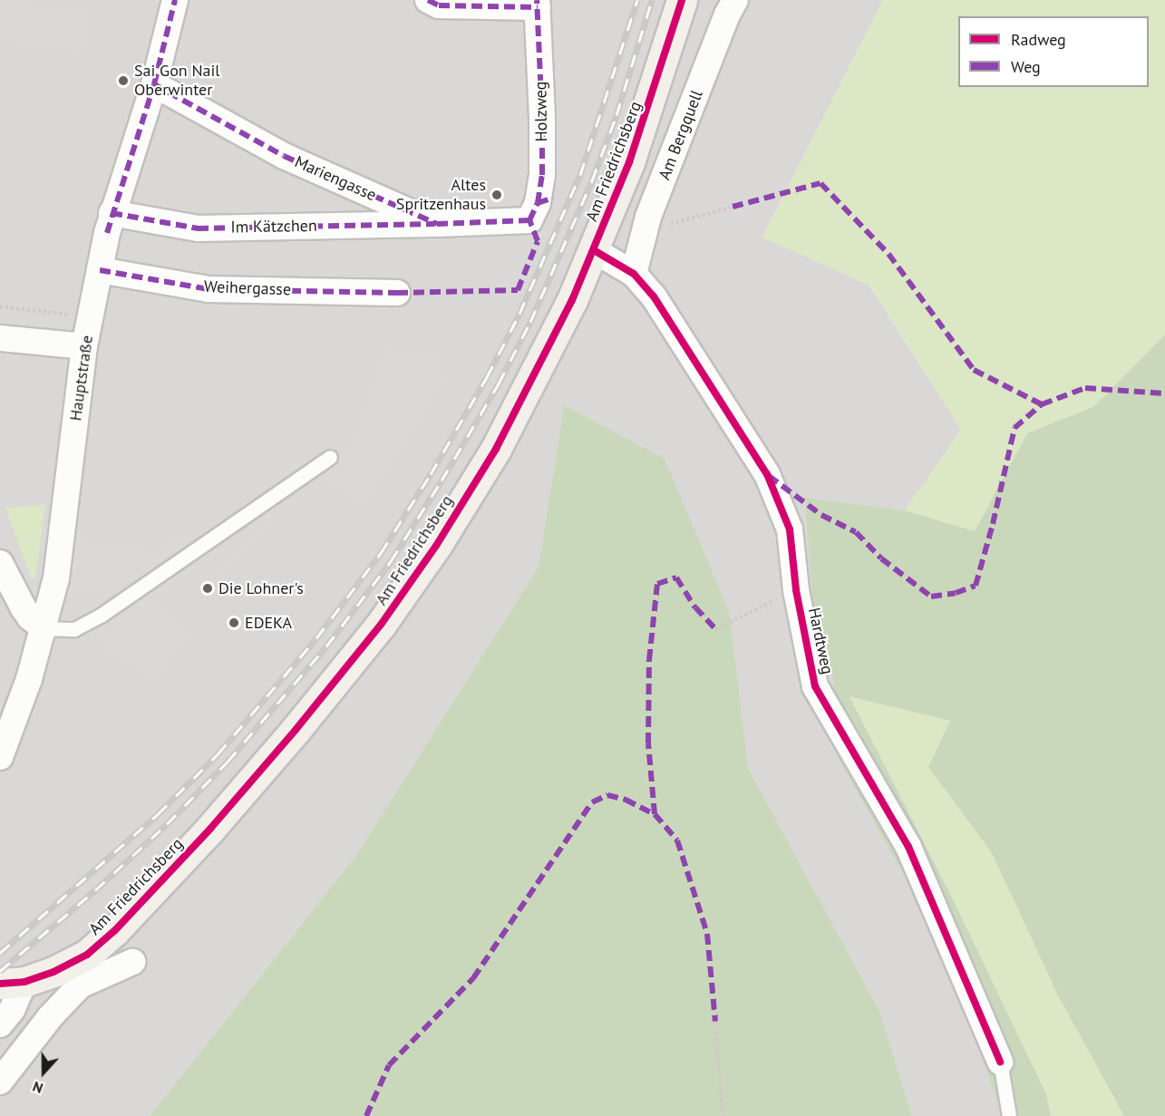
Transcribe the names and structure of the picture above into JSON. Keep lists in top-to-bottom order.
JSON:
{
  "streets": {
    "street": [
      "Holzweg",
      "Am Bergquell",
      "Am Friedrichsberg",
      "Mariengasse",
      "Im Kätzchen",
      "Weihergasse",
      "Hauptstraße",
      "Hardtweg"
    ]
  },
  "crossings": [
    ["Holzweg", "Mariengasse"],
    ["Am Bergquell", "Hardtweg"],
    ["Am Friedrichsberg", "Hardtweg"],
    ["Mariengasse", "Im Kätzchen"],
    ["Mariengasse", "Hauptstraße"],
    ["Im Kätzchen", "Hauptstraße"],
    ["Weihergasse", "Hauptstraße"]
  ],
  "places": [
    "Sai Gon Nail Oberwinter",
    "Altes Spritzenhaus",
    "Die Lohner's",
    "EDEKA"
  ],
  "legend": ["Radweg", "Weg"],
  "north": "bottom"
}
